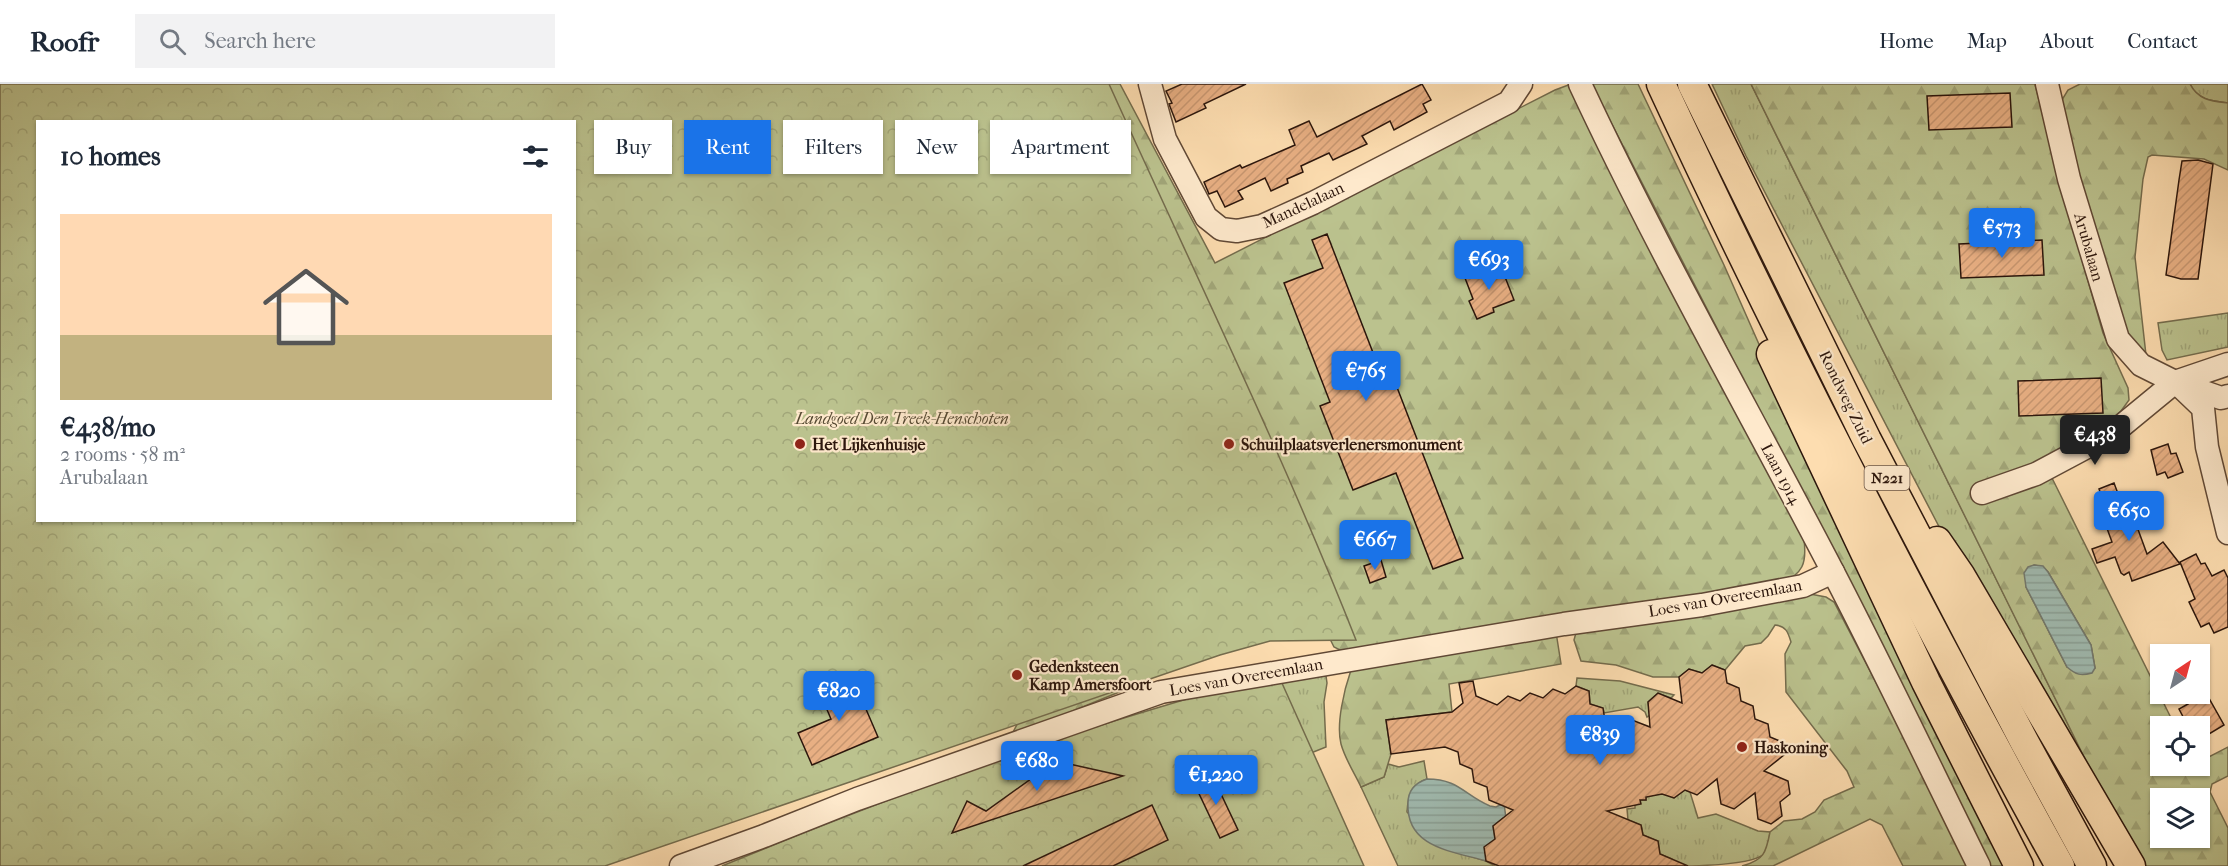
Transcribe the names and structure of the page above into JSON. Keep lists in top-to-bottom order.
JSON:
{
  "streets": {
    "main road": ["Rondweg Zuid", "N221"],
    "street": [
      "Mandelalaan",
      "Arubalaan",
      "Laan 1914",
      "Loes van Overeemlaan"
    ]
  },
  "crossings": [
    ["Rondweg Zuid", "N221"],
    ["Laan 1914", "Loes van Overeemlaan"]
  ],
  "parks": ["Landgoed Den Treek-Henschoten"],
  "places": [
    "Het Lijkenhuisje",
    "Schuilplaatsverlenersmonument",
    "Gedenksteen Kamp Amersfoort",
    "Haskoning"
  ],
  "north": "top right",
  "page": {
    "header": "Roofr",
    "search": "Search here",
    "nav": [
      "Home",
      "Map",
      "About",
      "Contact"
    ],
    "chip": [
      "Buy",
      "Rent",
      "Filters",
      "New",
      "Apartment"
    ],
    "heading": "10 homes",
    "list": [
      {
        "name": "€438/mo",
        "note": "2 rooms · 58 m² · Arubalaan"
      }
    ],
    "price": [
      "€573",
      "€693",
      "€765",
      "€438",
      "€650",
      "€667",
      "€820",
      "€839",
      "€680",
      "€1,220"
    ]
  }
}
